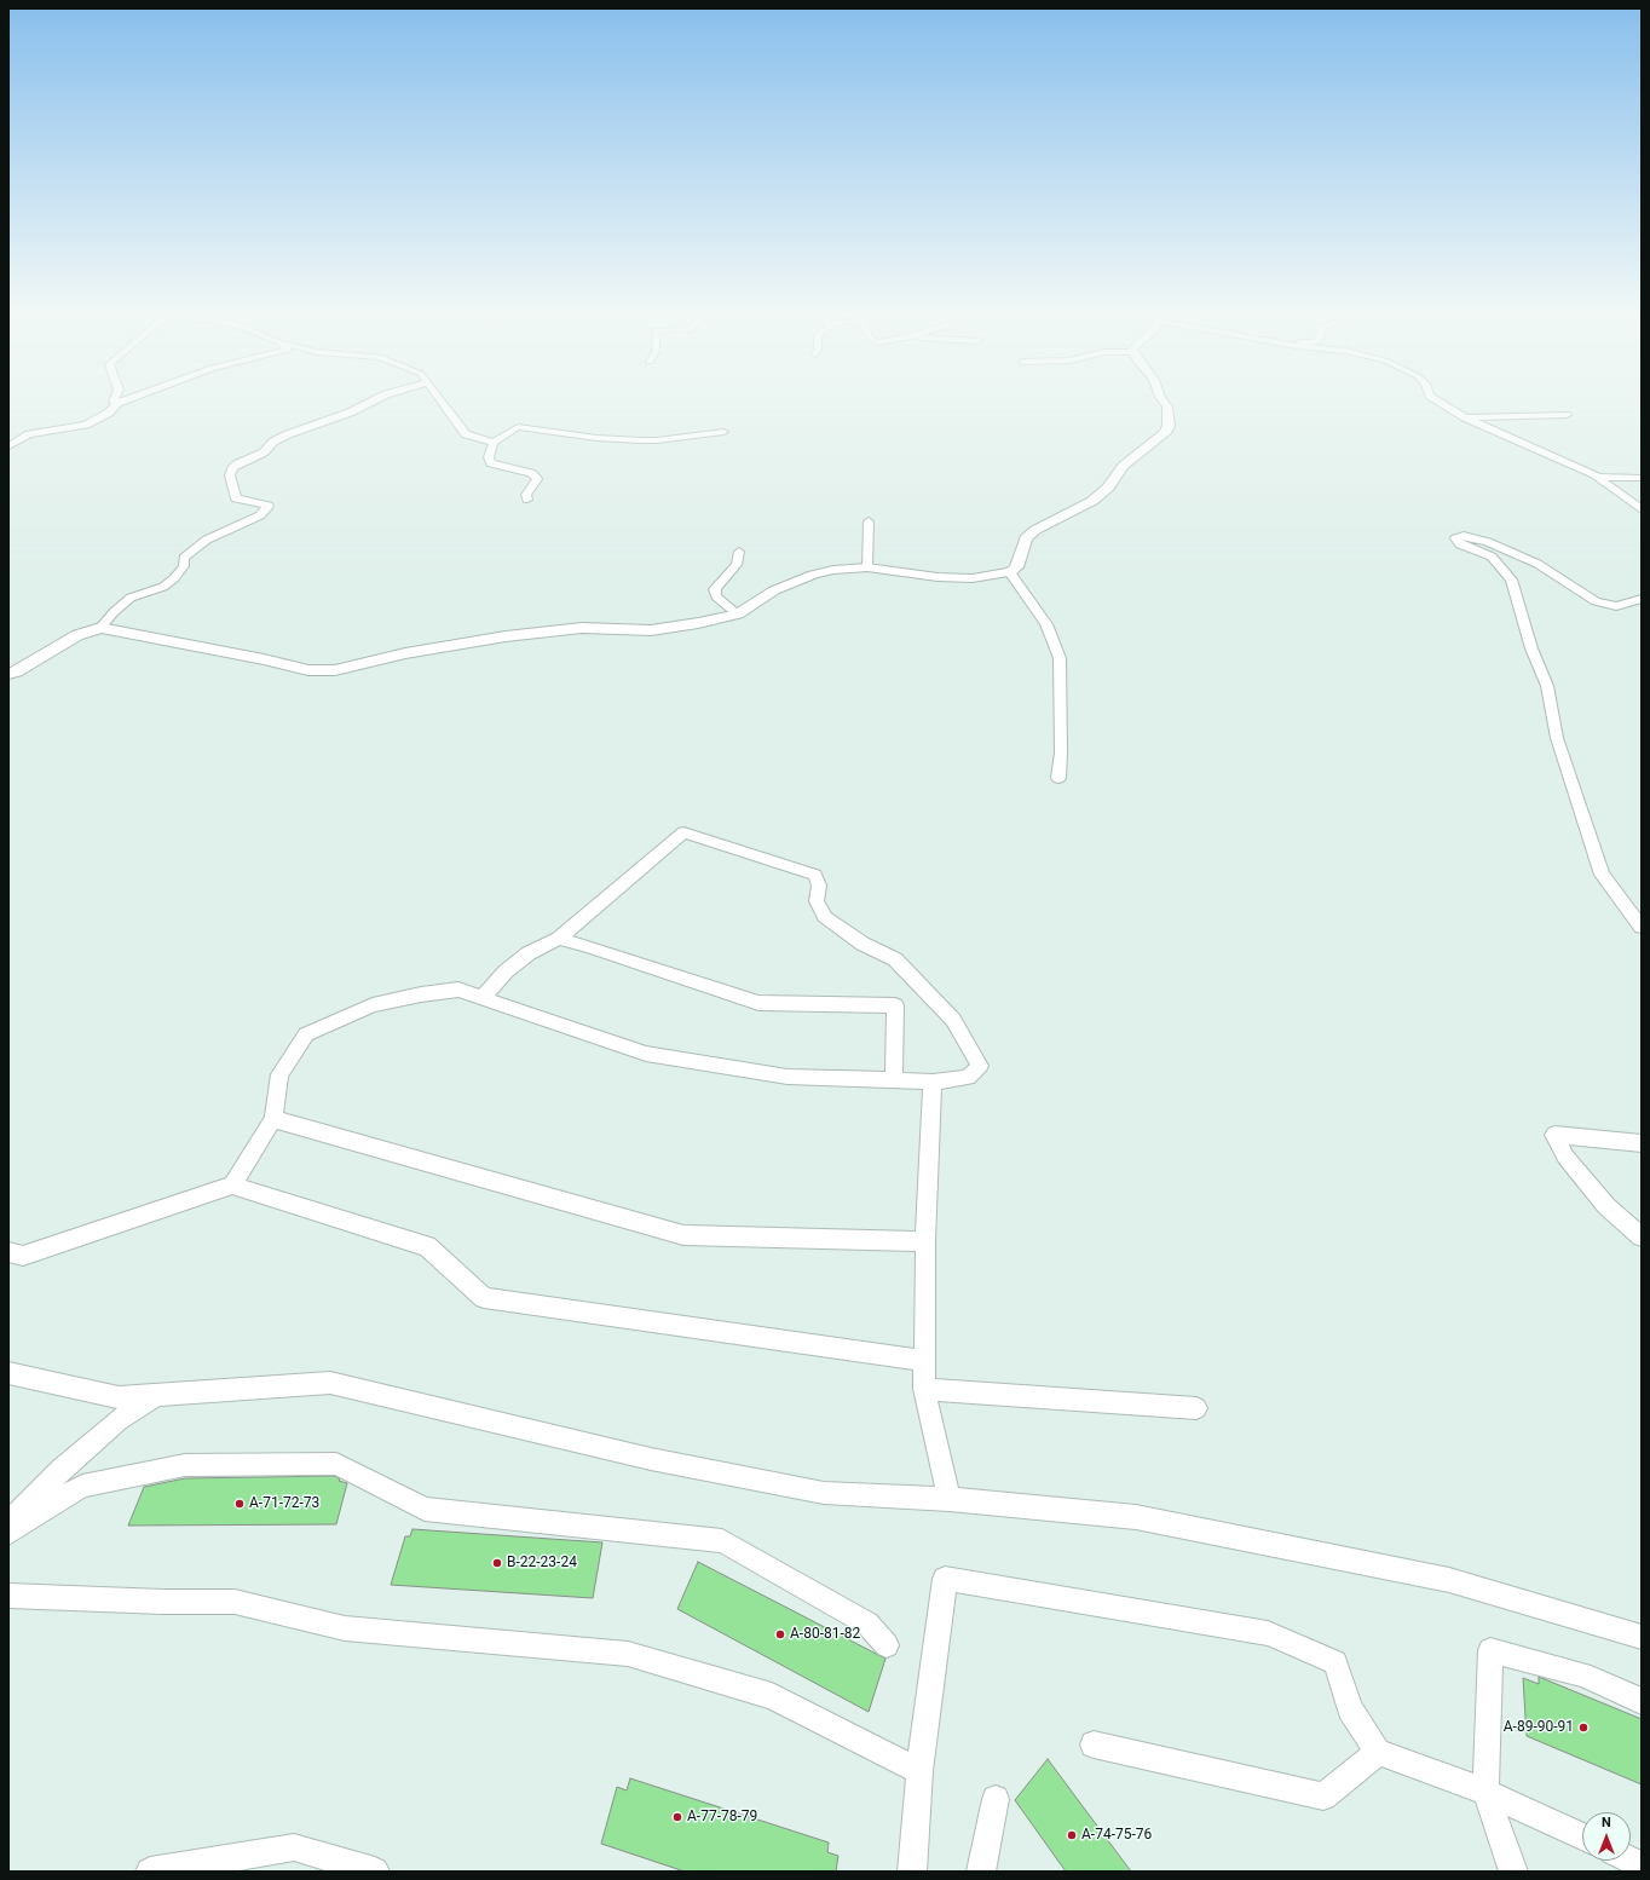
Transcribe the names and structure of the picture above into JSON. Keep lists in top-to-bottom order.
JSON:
{
  "places": [
    "A-71-72-73",
    "B-22-23-24",
    "A-80-81-82",
    "A-89-90-91",
    "A-77-78-79",
    "A-74-75-76"
  ],
  "north": "top"
}
